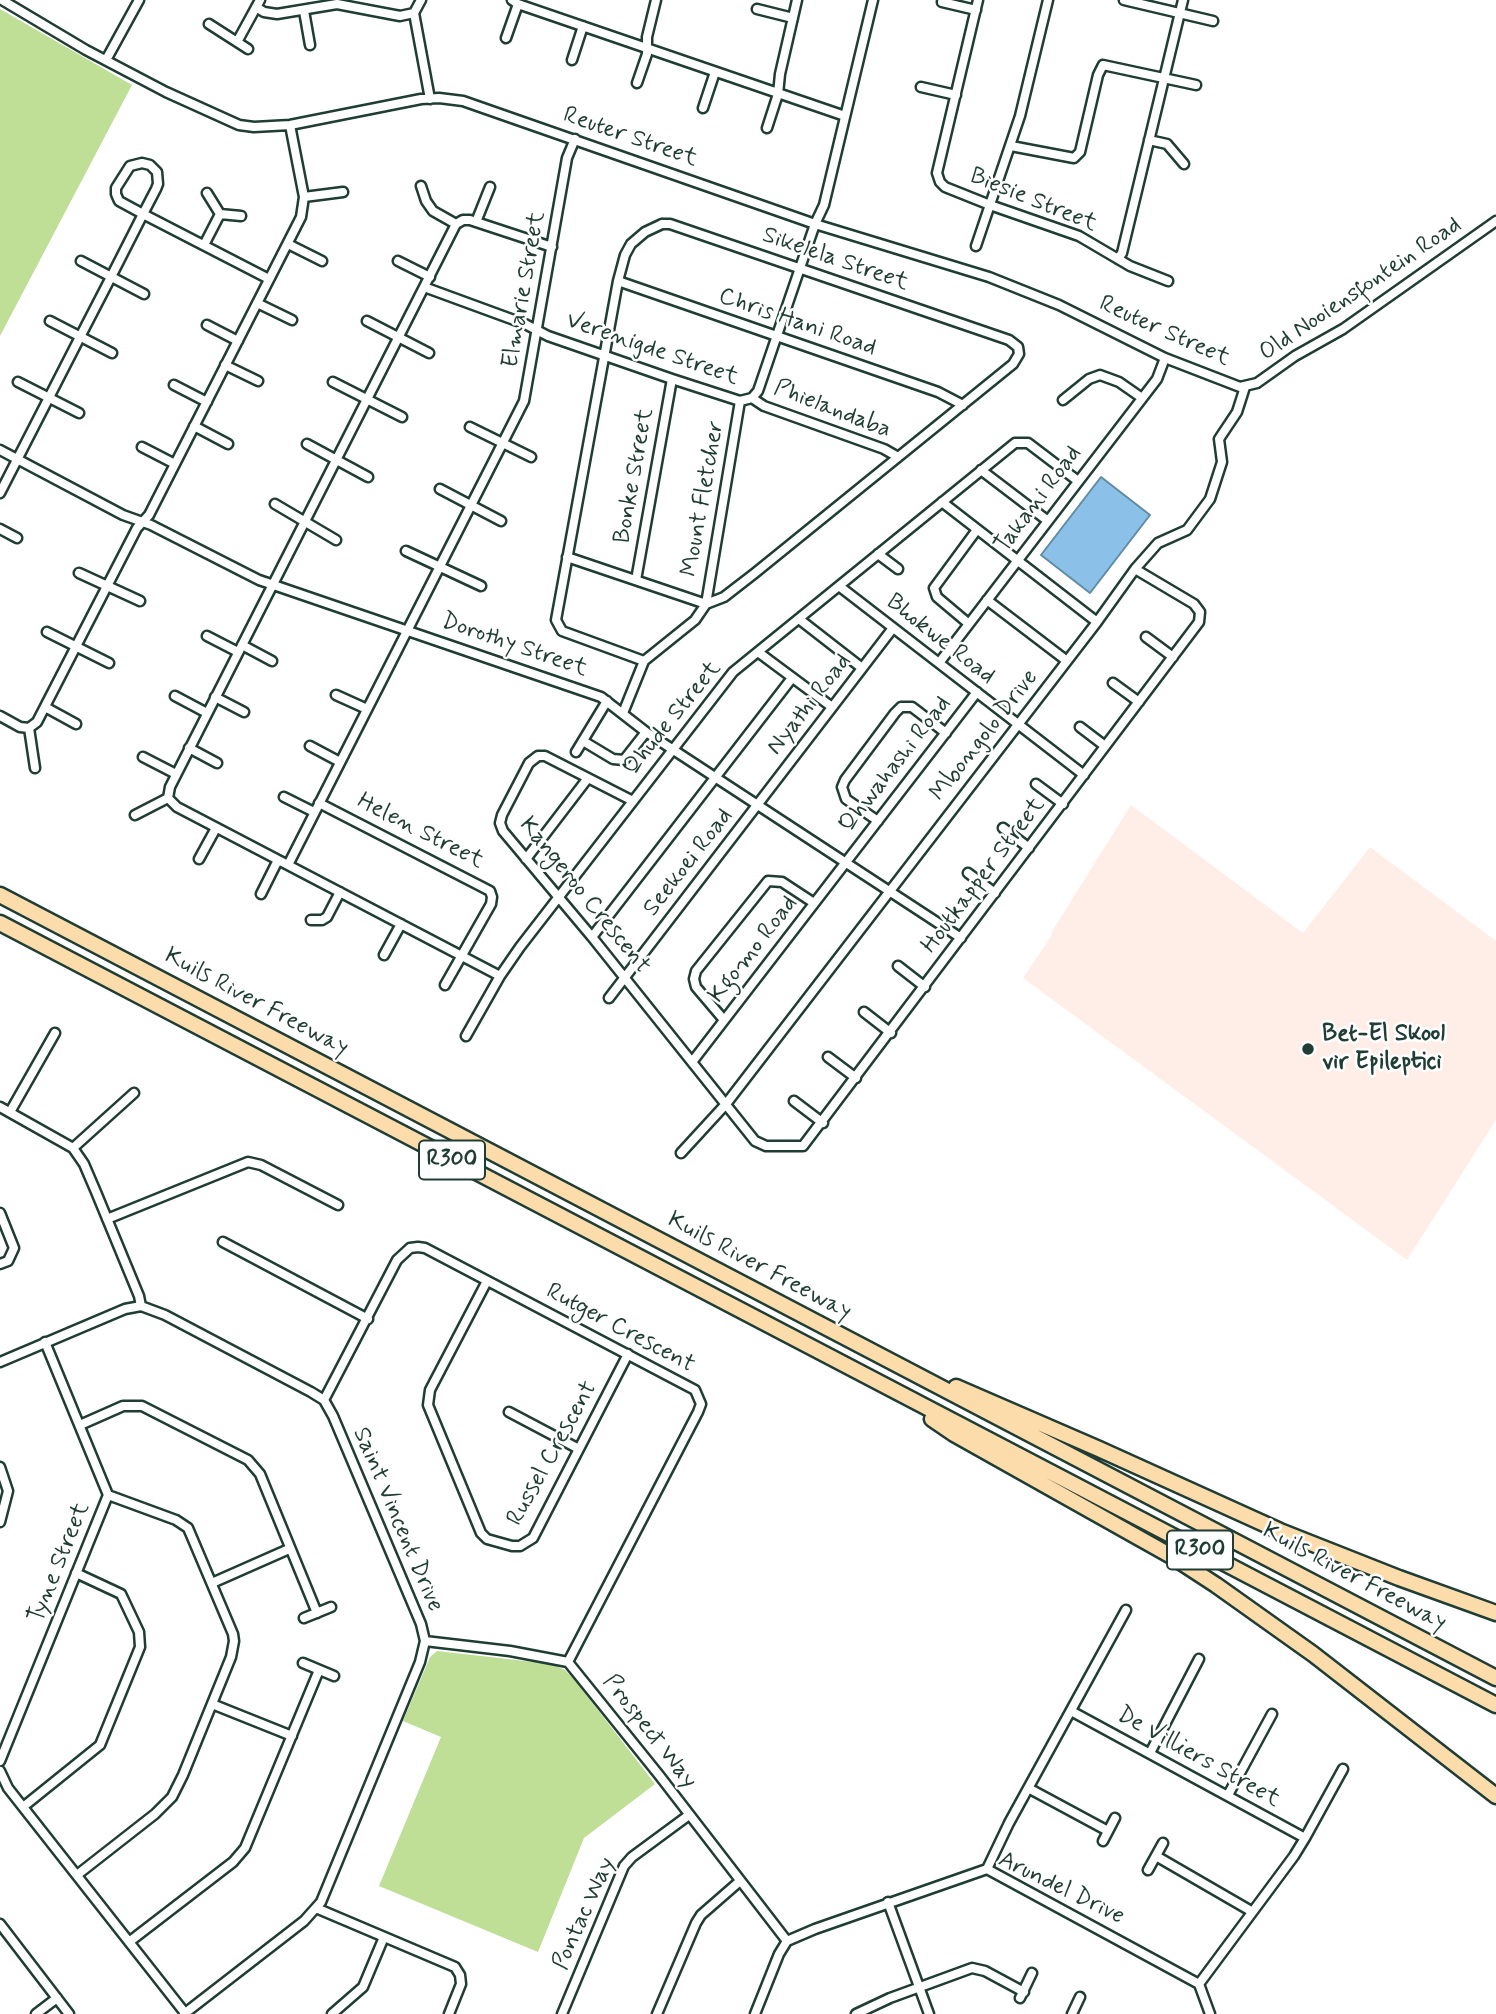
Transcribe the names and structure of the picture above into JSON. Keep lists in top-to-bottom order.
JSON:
{
  "streets": {
    "highway": ["Kuils River Freeway", "R300"],
    "street": [
      "Reuter Street",
      "Biesie Street",
      "Sikelela Street",
      "Elmarie Street",
      "Old Nooiensfontein Road",
      "Chris Hani Road",
      "Verenigde Street",
      "Phielandaba",
      "Bonke Street",
      "Mount Fletcher",
      "Takani Road",
      "Bhokwe Road",
      "Dorothy Street",
      "Nyathi Road",
      "Qhude Street",
      "Mbongolo Drive",
      "Qhwahashi Road",
      "Helen Street",
      "Seekoei Road",
      "Houtkapper Street",
      "Kangeroo Crescent",
      "Kgomo Road",
      "Rutger Crescent",
      "Russel Crescent",
      "Saint Vincent Drive",
      "Tyne Street",
      "Prospect Way",
      "De Villiers Street",
      "Arundel Drive",
      "Pontac Way"
    ]
  },
  "crossings": [
    ["Reuter Street", "Elmarie Street"],
    ["Reuter Street", "Old Nooiensfontein Road"],
    ["Reuter Street", "Verenigde Street"],
    ["Reuter Street", "Takani Road"],
    ["Reuter Street", "Mbongolo Drive"],
    ["Sikelela Street", "Chris Hani Road"],
    ["Sikelela Street", "Verenigde Street"],
    ["Sikelela Street", "Phielandaba"],
    ["Sikelela Street", "Mount Fletcher"],
    ["Sikelela Street", "Dorothy Street"],
    ["Elmarie Street", "Verenigde Street"],
    ["Elmarie Street", "Dorothy Street"],
    ["Elmarie Street", "Helen Street"],
    ["Old Nooiensfontein Road", "Mbongolo Drive"],
    ["Chris Hani Road", "Verenigde Street"],
    ["Verenigde Street", "Phielandaba"],
    ["Verenigde Street", "Bonke Street"],
    ["Verenigde Street", "Mount Fletcher"],
    ["Takani Road", "Bhokwe Road"],
    ["Takani Road", "Qhude Street"],
    ["Bhokwe Road", "Nyathi Road"],
    ["Bhokwe Road", "Qhude Street"],
    ["Bhokwe Road", "Mbongolo Drive"],
    ["Bhokwe Road", "Qhwahashi Road"],
    ["Bhokwe Road", "Houtkapper Street"],
    ["Dorothy Street", "Nyathi Road"],
    ["Dorothy Street", "Qhude Street"],
    ["Dorothy Street", "Mbongolo Drive"],
    ["Dorothy Street", "Qhwahashi Road"],
    ["Dorothy Street", "Seekoei Road"],
    ["Dorothy Street", "Houtkapper Street"],
    ["Dorothy Street", "Kgomo Road"],
    ["Nyathi Road", "Seekoei Road"],
    ["Qhude Street", "Kangeroo Crescent"],
    ["Mbongolo Drive", "Houtkapper Street"],
    ["Mbongolo Drive", "Kangeroo Crescent"],
    ["Qhwahashi Road", "Kgomo Road"],
    ["Seekoei Road", "Kangeroo Crescent"],
    ["Houtkapper Street", "Kangeroo Crescent"],
    ["Kangeroo Crescent", "Kgomo Road"],
    ["Rutger Crescent", "Russel Crescent"],
    ["Rutger Crescent", "Saint Vincent Drive"],
    ["Rutger Crescent", "Prospect Way"],
    ["Prospect Way", "Arundel Drive"],
    ["Prospect Way", "Pontac Way"]
  ],
  "places": ["Bet-El Skool vir Epileptici"]
}
